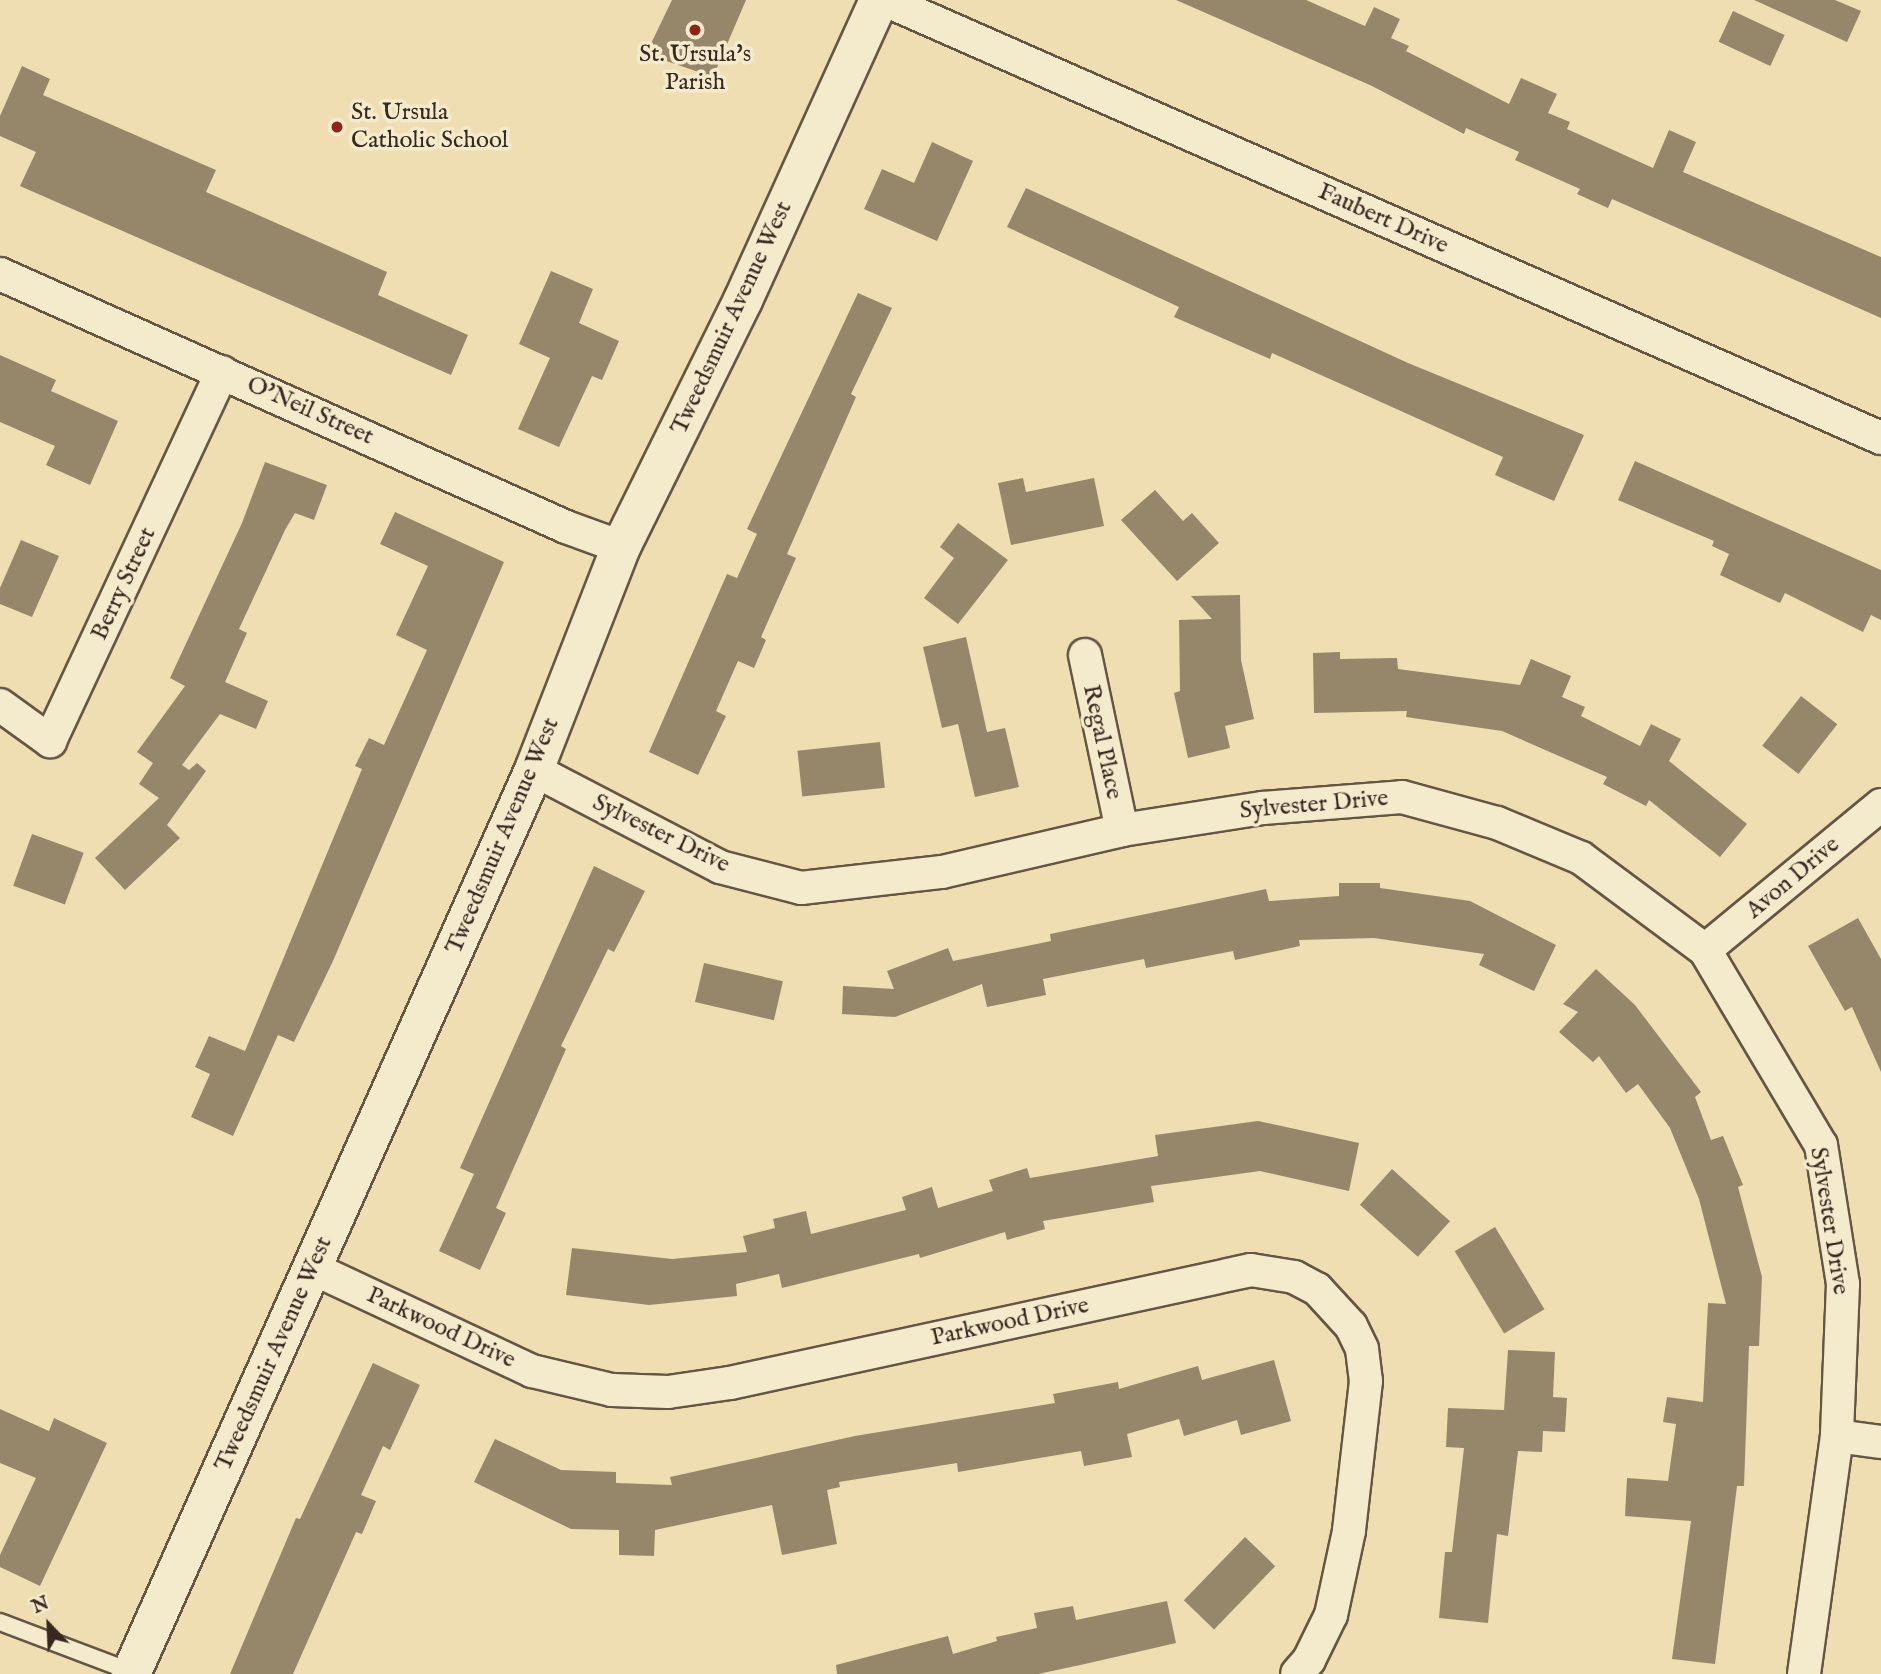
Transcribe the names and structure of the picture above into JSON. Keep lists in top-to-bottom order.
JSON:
{
  "streets": {
    "street": [
      "Faubert Drive",
      "Tweedsmuir Avenue West",
      "O'Neil Street",
      "Berry Street",
      "Regal Place",
      "Sylvester Drive",
      "Avon Drive",
      "Parkwood Drive"
    ]
  },
  "crossings": [
    ["Tweedsmuir Avenue West", "O'Neil Street"],
    ["Tweedsmuir Avenue West", "Sylvester Drive"],
    ["Tweedsmuir Avenue West", "Parkwood Drive"],
    ["O'Neil Street", "Berry Street"],
    ["Regal Place", "Sylvester Drive"],
    ["Sylvester Drive", "Avon Drive"]
  ],
  "places": ["St. Ursula's Parish", "St. Ursula Catholic School"],
  "north": "top left"
}
